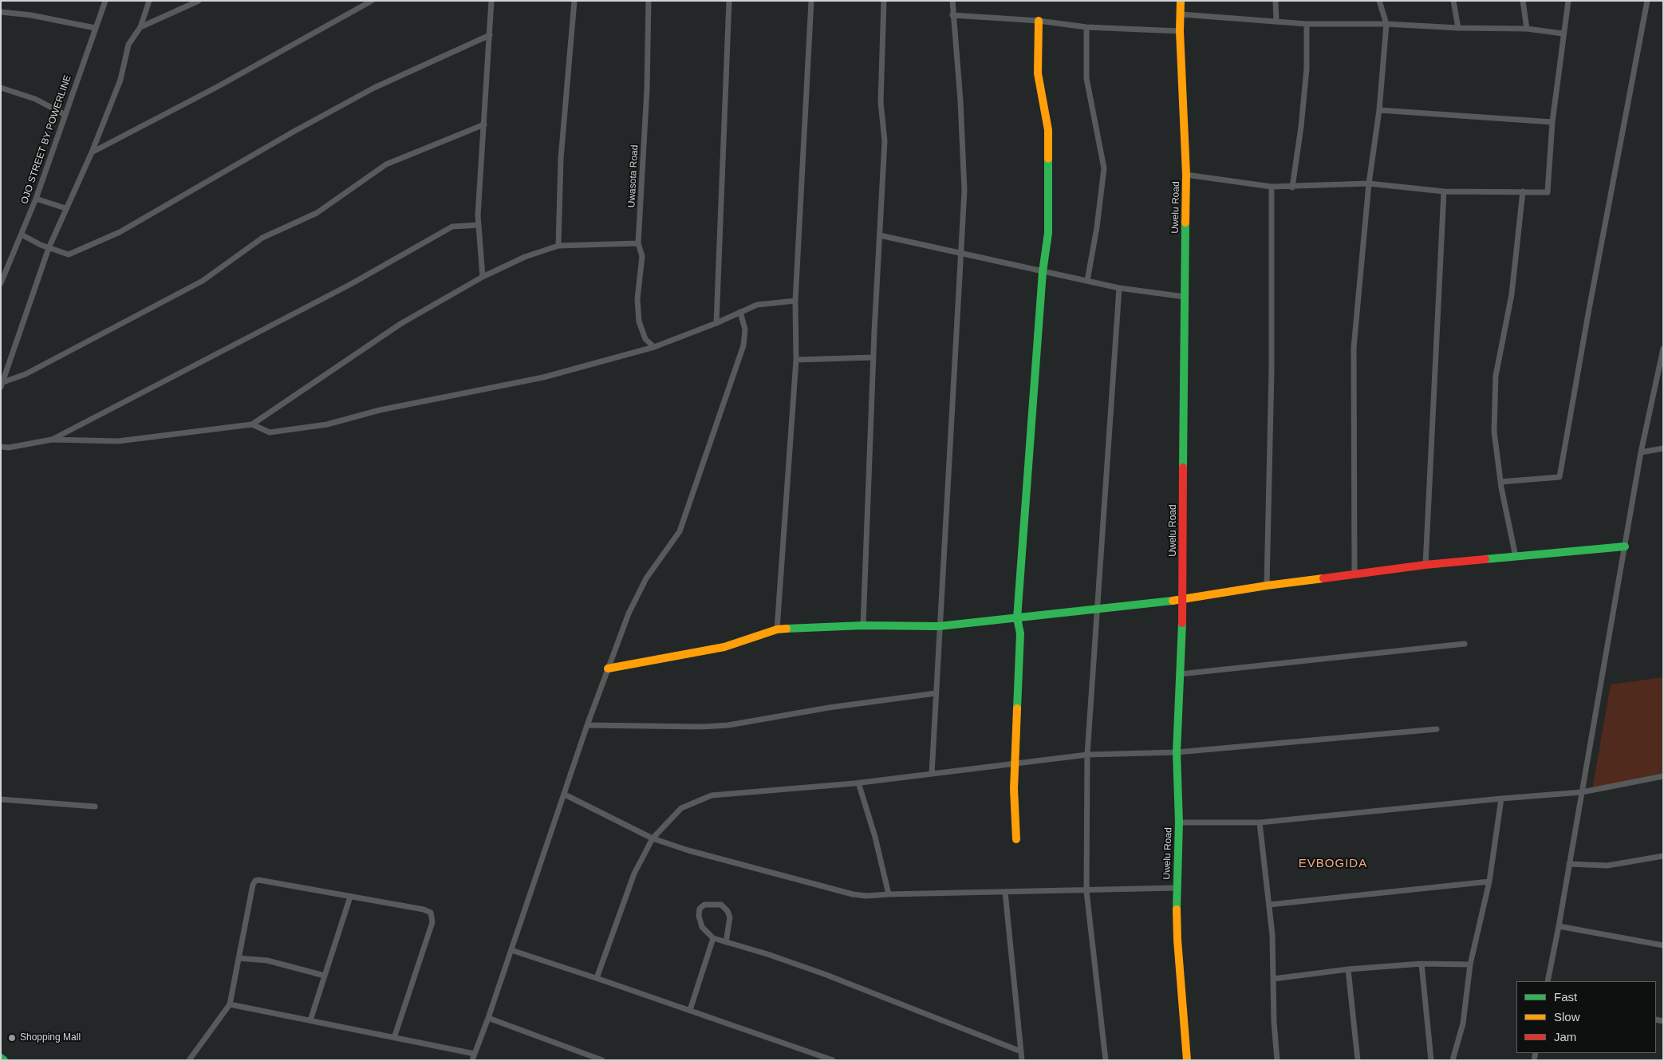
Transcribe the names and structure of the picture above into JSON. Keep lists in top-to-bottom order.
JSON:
{
  "streets": {
    "street": ["OJO STREET BY POWERLINE", "Uwasota Road", "Uwelu Road"]
  },
  "districts": ["EVBOGIDA"],
  "places": ["Shopping Mall"],
  "legend": ["Fast", "Slow", "Jam"]
}
